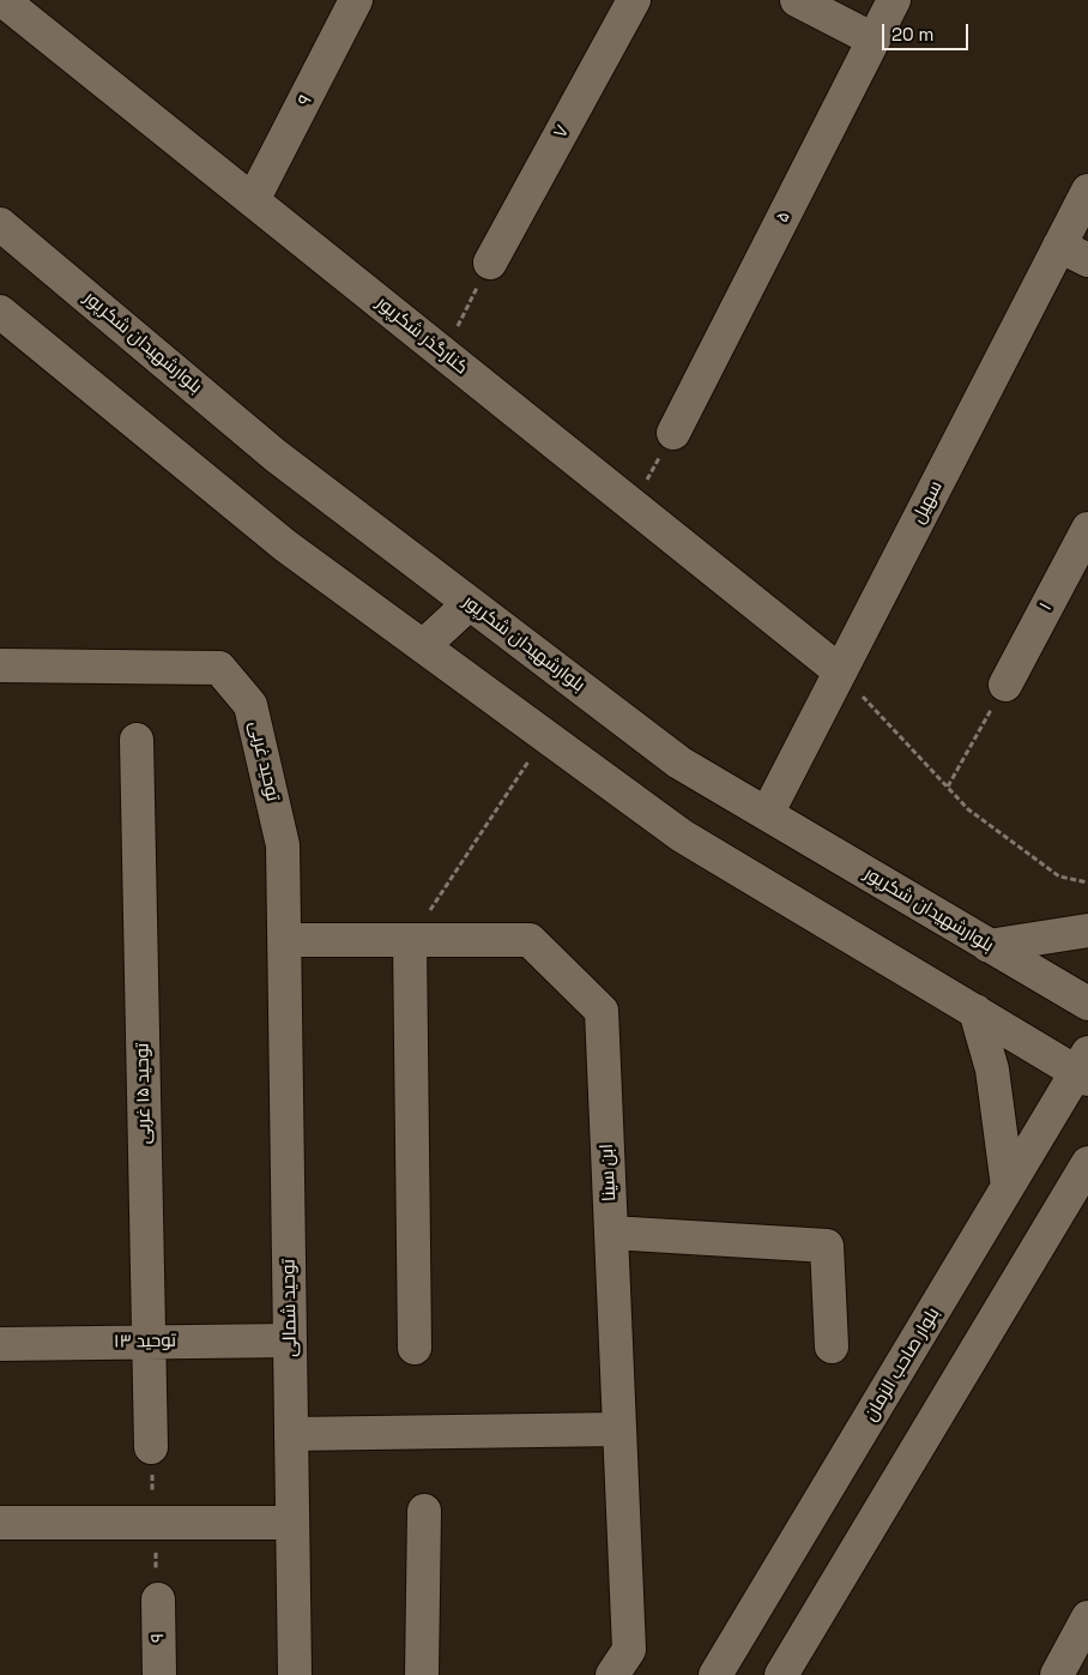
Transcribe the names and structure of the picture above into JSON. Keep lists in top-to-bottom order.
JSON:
{
  "streets": {
    "street": [
      "۹",
      "۷",
      "۵",
      "کنارگذر شکرپور",
      "بلوارشهیدان شکرپور",
      "سهیل",
      "۱",
      "توحید غربی",
      "توحید ۱۵ غربی",
      "ابن سینا",
      "توحید شمالی",
      "توحید ۱۳",
      "بلوار صاحب الزمان"
    ]
  },
  "crossings": [
    ["۹", "کنارگذر شکرپور"],
    ["کنارگذر شکرپور", "سهیل"],
    ["بلوارشهیدان شکرپور", "سهیل"],
    ["توحید غربی", "ابن سینا"],
    ["توحید غربی", "توحید شمالی"],
    ["توحید ۱۵ غربی", "توحید ۱۳"],
    ["ابن سینا", "توحید شمالی"],
    ["توحید شمالی", "توحید ۱۳"]
  ],
  "scale_bar": "20 m"
}
